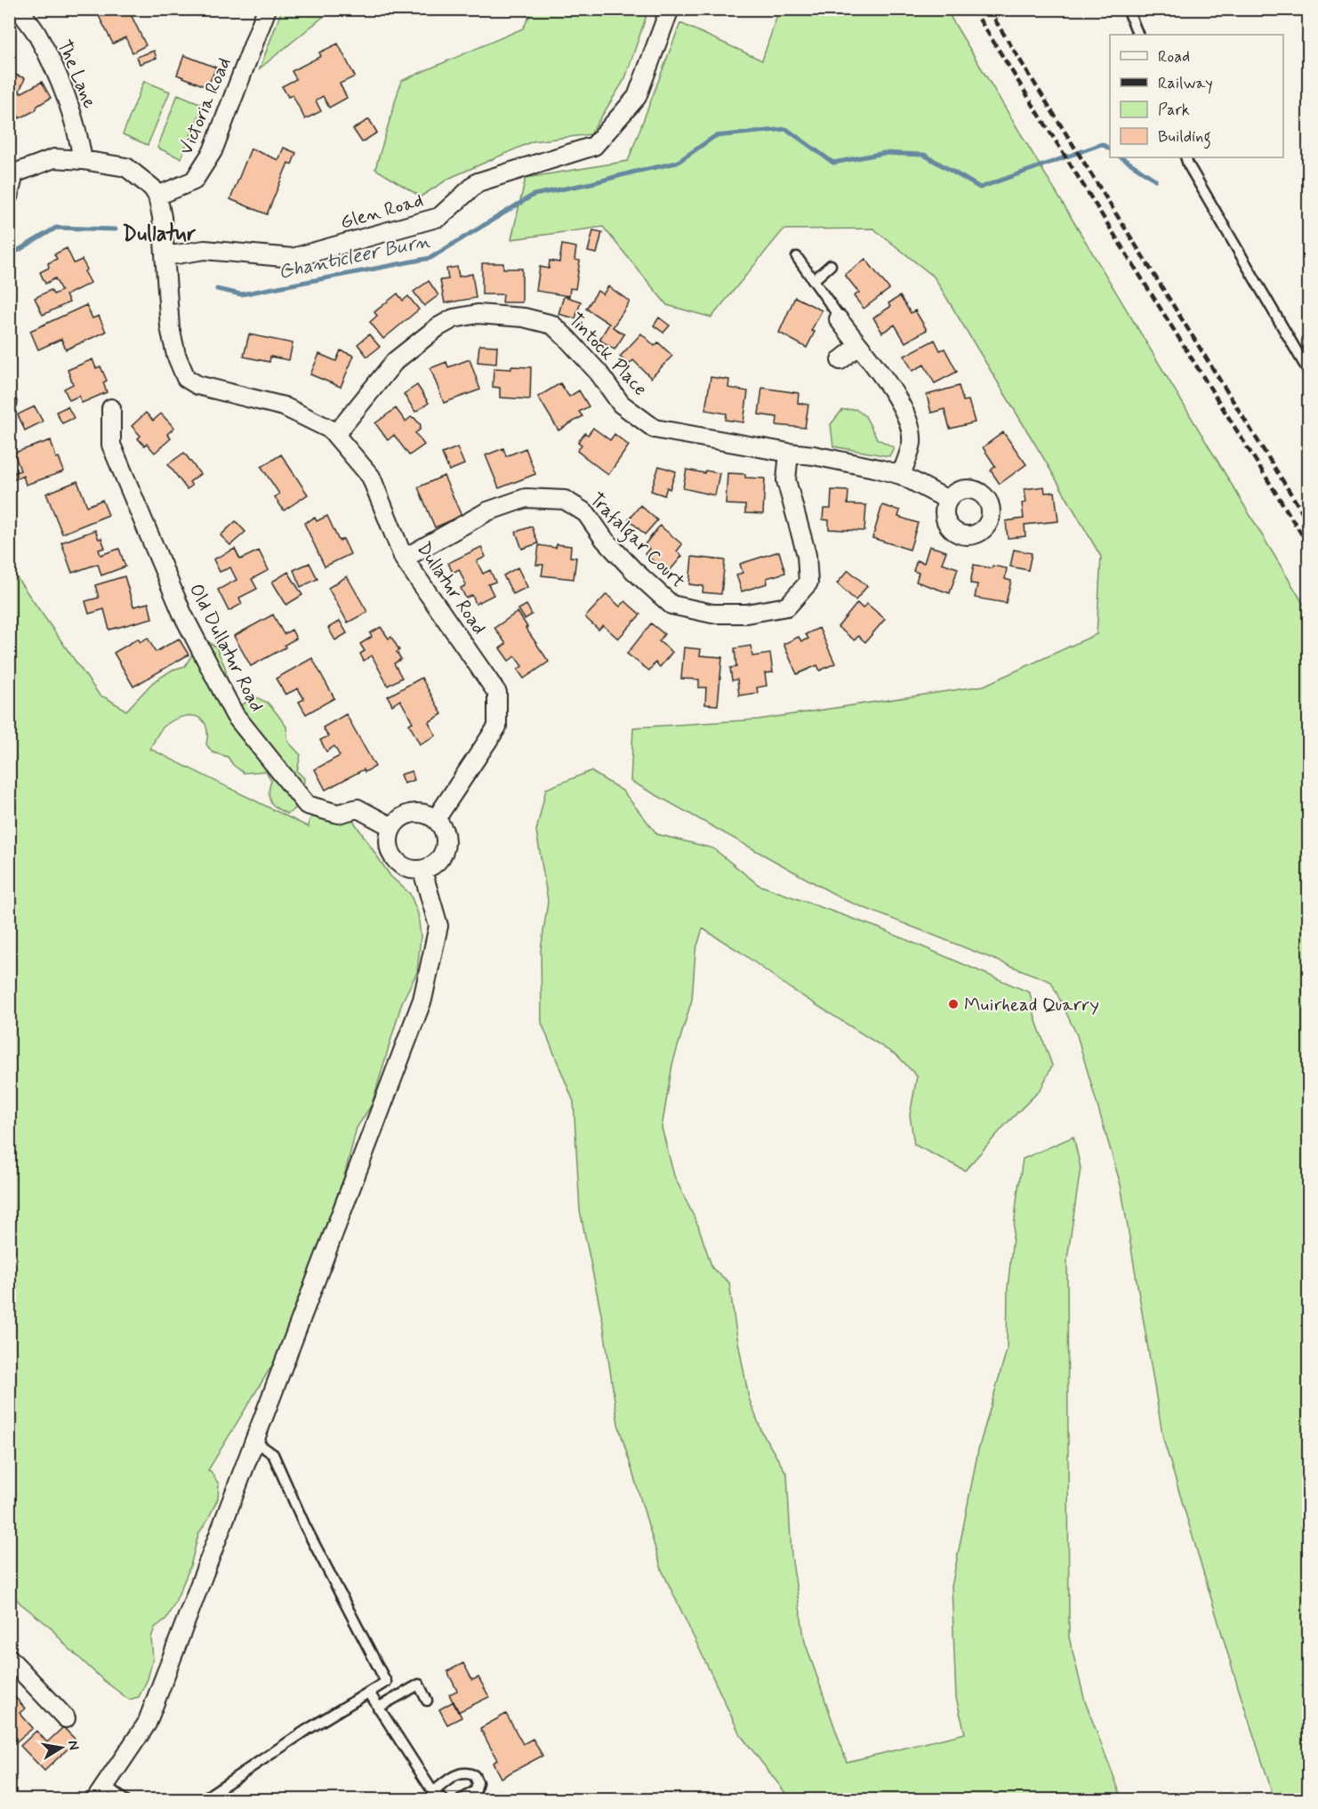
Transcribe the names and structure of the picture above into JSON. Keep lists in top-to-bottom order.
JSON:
{
  "streets": {
    "street": [
      "The Lane",
      "Victoria Road",
      "Glen Road",
      "Tintock Place",
      "Trafalgar Court",
      "Dullatur Road",
      "Old Dullatur Road"
    ]
  },
  "crossings": [
    ["Glen Road", "Dullatur Road"],
    ["Tintock Place", "Trafalgar Court"],
    ["Tintock Place", "Dullatur Road"],
    ["Trafalgar Court", "Dullatur Road"],
    ["Dullatur Road", "Old Dullatur Road"]
  ],
  "districts": ["Dullatur"],
  "water": ["Chanticleer Burn"],
  "places": ["Muirhead Quarry"],
  "legend": [
    "Road",
    "Railway",
    "Park",
    "Building"
  ],
  "north": "right"
}
